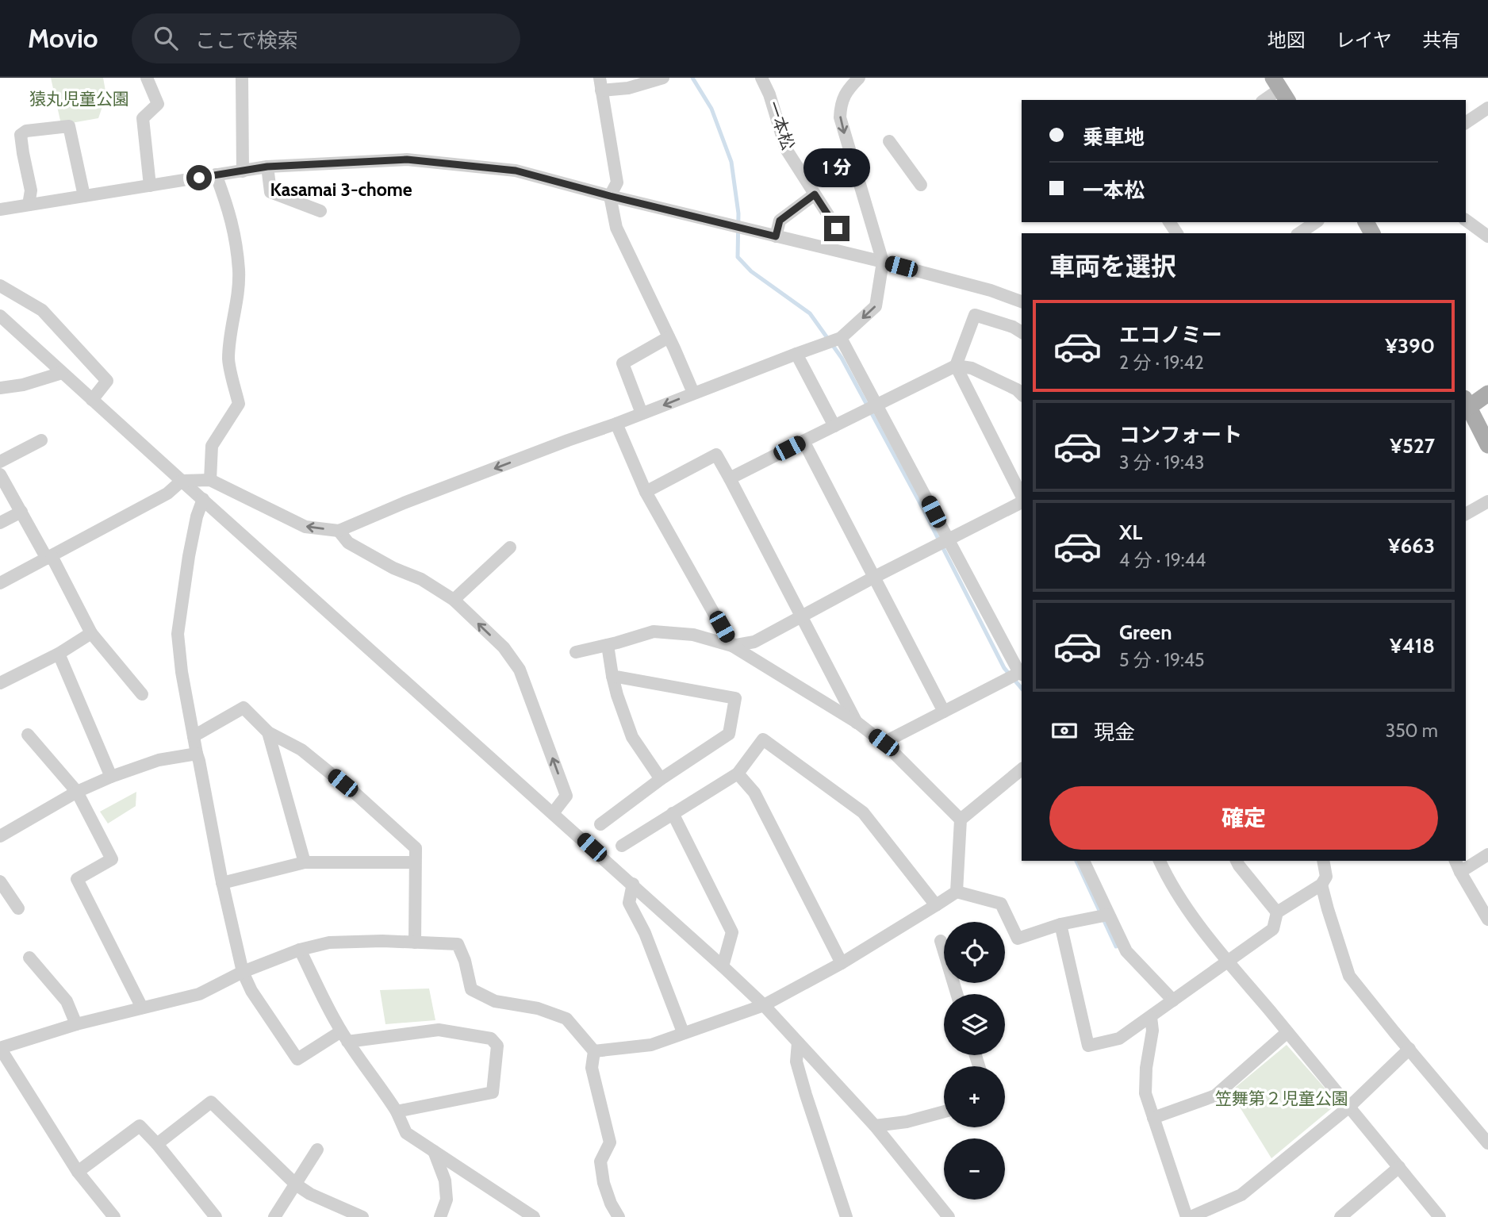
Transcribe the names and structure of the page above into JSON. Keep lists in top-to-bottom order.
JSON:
{
  "streets": {
    "street": ["一本松"]
  },
  "districts": ["Kasamai 3-chome"],
  "parks": ["猿丸児童公園", "笠舞第２児童公園"],
  "page": {
    "header": "Movio",
    "search": "ここで検索",
    "nav": ["地図", "レイヤ", "共有"],
    "banner": ["乗車地", "一本松"],
    "bubble": "1 分",
    "heading": "車両を選択",
    "list": [
      {
        "name": "エコノミー",
        "note": "2 分 · 19:42",
        "value": "¥390"
      },
      {
        "name": "コンフォート",
        "note": "3 分 · 19:43",
        "value": "¥527"
      },
      {
        "name": "XL",
        "note": "4 分 · 19:44",
        "value": "¥663"
      },
      {
        "name": "Green",
        "note": "5 分 · 19:45",
        "value": "¥418"
      }
    ],
    "pay": ["現金", "350 m"],
    "buttons": "確定",
    "map_buttons": ["+", "−"]
  }
}
